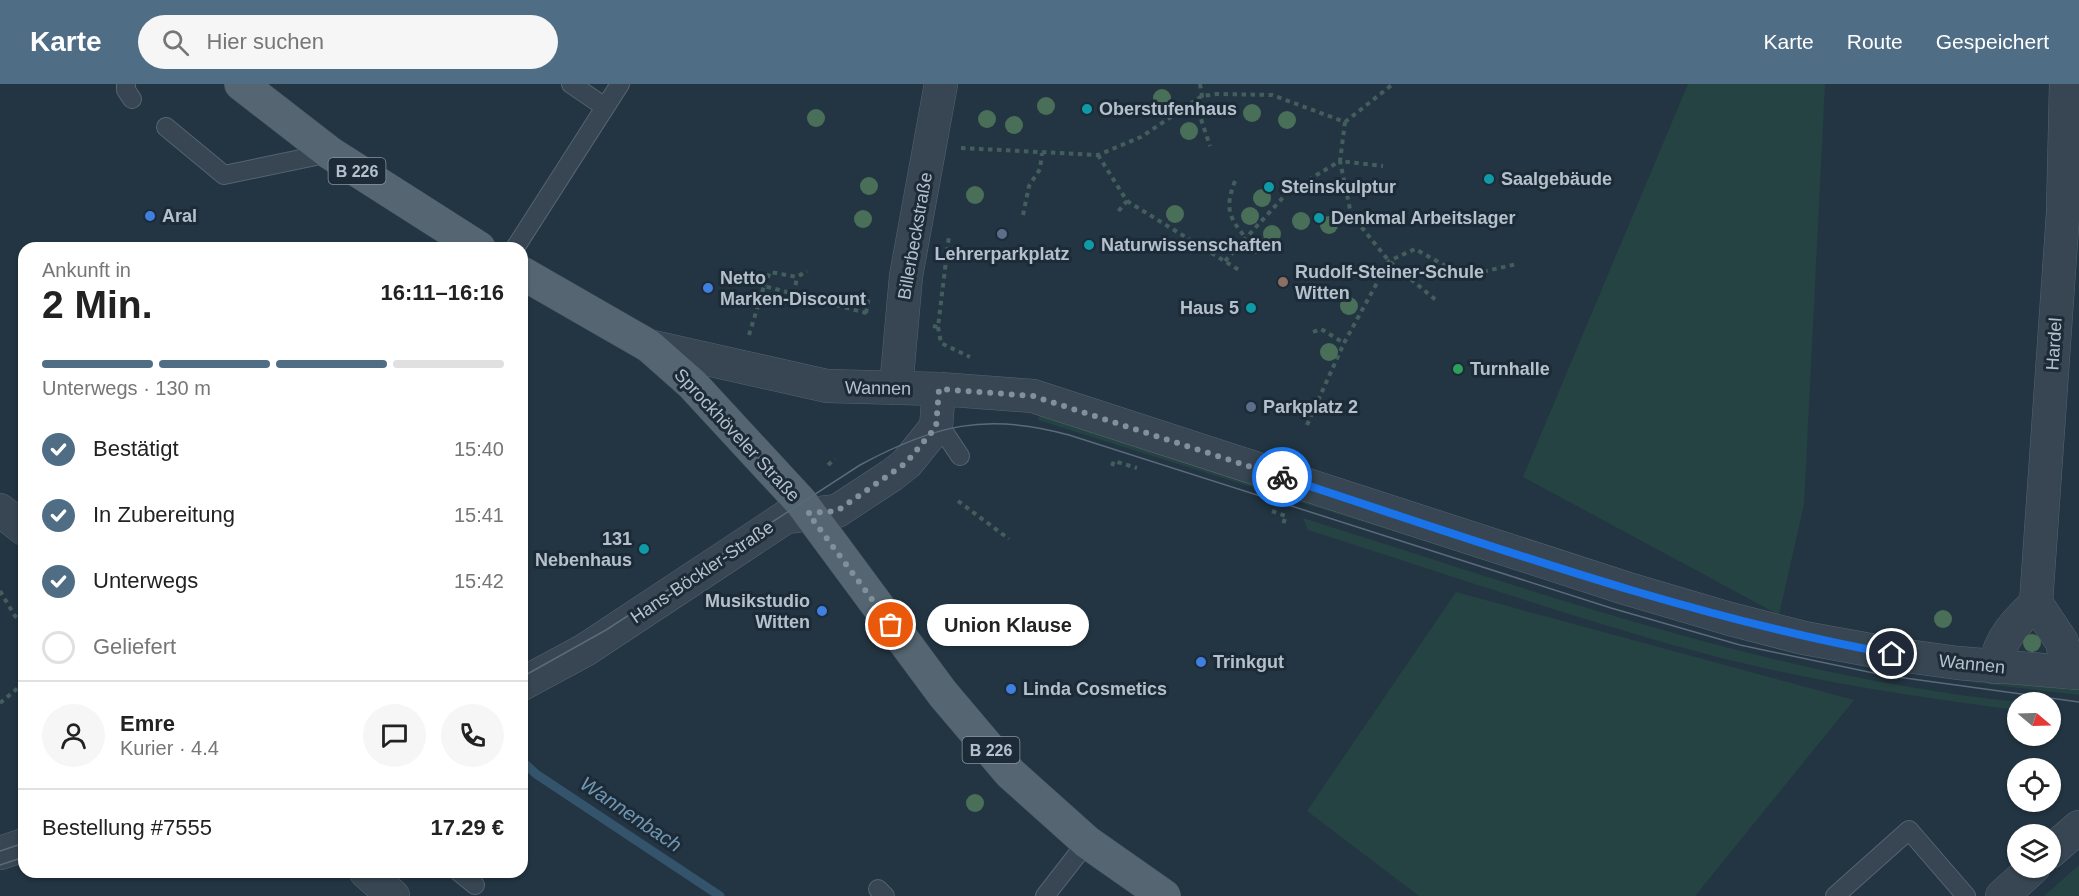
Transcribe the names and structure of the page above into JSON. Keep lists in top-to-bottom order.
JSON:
{
  "streets": {
    "main road": ["B 226", "Sprockhöveler Straße"],
    "street": [
      "Billerbeckstraße",
      "Hardel",
      "Wannen",
      "Hans-Böckler-Straße"
    ]
  },
  "crossings": [
    ["Billerbeckstraße", "Wannen"],
    ["Wannen", "Sprockhöveler Straße"],
    ["Sprockhöveler Straße", "Hans-Böckler-Straße"]
  ],
  "water": ["Wannenbach"],
  "places": [
    "Oberstufenhaus",
    "Saalgebäude",
    "Steinskulptur",
    "Aral",
    "Denkmal Arbeitslager",
    "Lehrerparkplatz",
    "Naturwissenschaften",
    "Rudolf-Steiner-Schule Witten",
    "Netto Marken-Discount",
    "Haus 5",
    "Turnhalle",
    "Parkplatz 2",
    "131 Nebenhaus",
    "Musikstudio Witten",
    "Union Klause",
    "Trinkgut",
    "Linda Cosmetics"
  ],
  "north": "right",
  "page": {
    "header": "Karte",
    "search": "Hier suchen",
    "nav": ["Karte", "Route", "Gespeichert"],
    "heading": ["2 Min.", "Ankunft in", "16:11–16:16"],
    "panel": [
      "Emre",
      "Kurier · 4.4",
      "Bestellung #7555",
      "17.29 €"
    ],
    "bar": "Unterwegs · 130 m",
    "list": [
      ["Bestätigt", "15:40"],
      ["In Zubereitung", "15:41"],
      ["Unterwegs", "15:42"],
      "Geliefert"
    ],
    "bubble": "Union Klause"
  }
}
